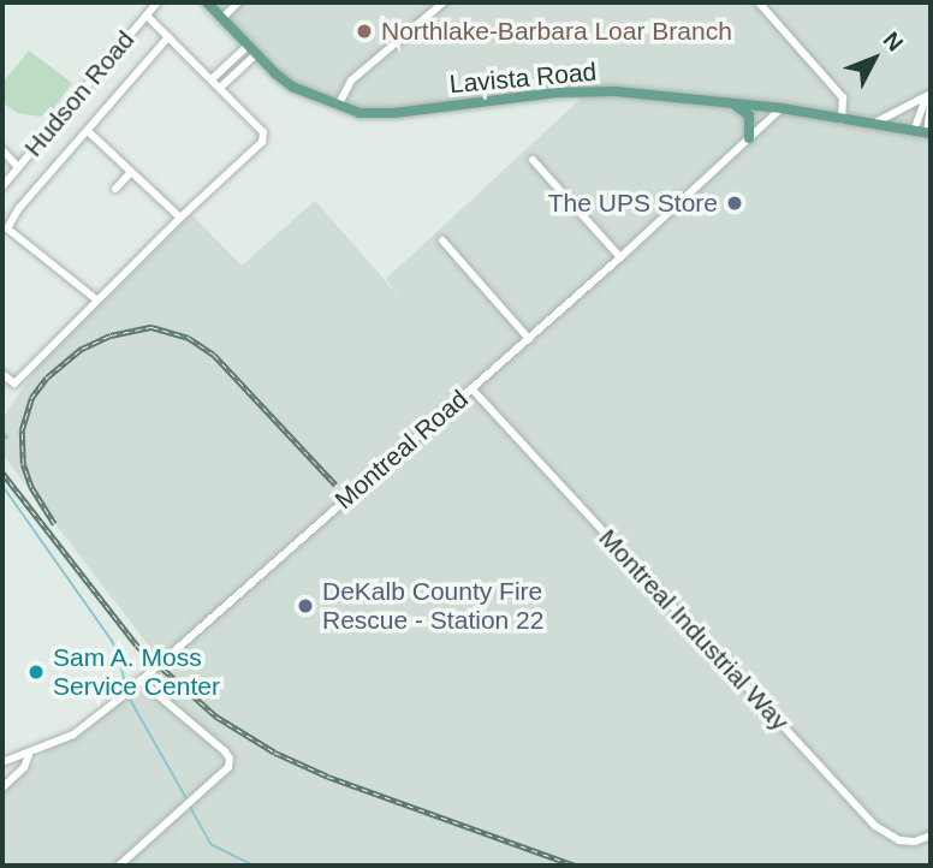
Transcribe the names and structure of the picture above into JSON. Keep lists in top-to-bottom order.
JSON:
{
  "streets": {
    "main road": ["Lavista Road"],
    "street": ["Hudson Road", "Montreal Road", "Montreal Industrial Way"]
  },
  "crossings": [
    ["Lavista Road", "Montreal Road"],
    ["Montreal Road", "Montreal Industrial Way"]
  ],
  "places": [
    "Northlake-Barbara Loar Branch",
    "The UPS Store",
    "DeKalb County Fire Rescue - Station 22",
    "Sam A. Moss Service Center"
  ],
  "north": "top right"
}
